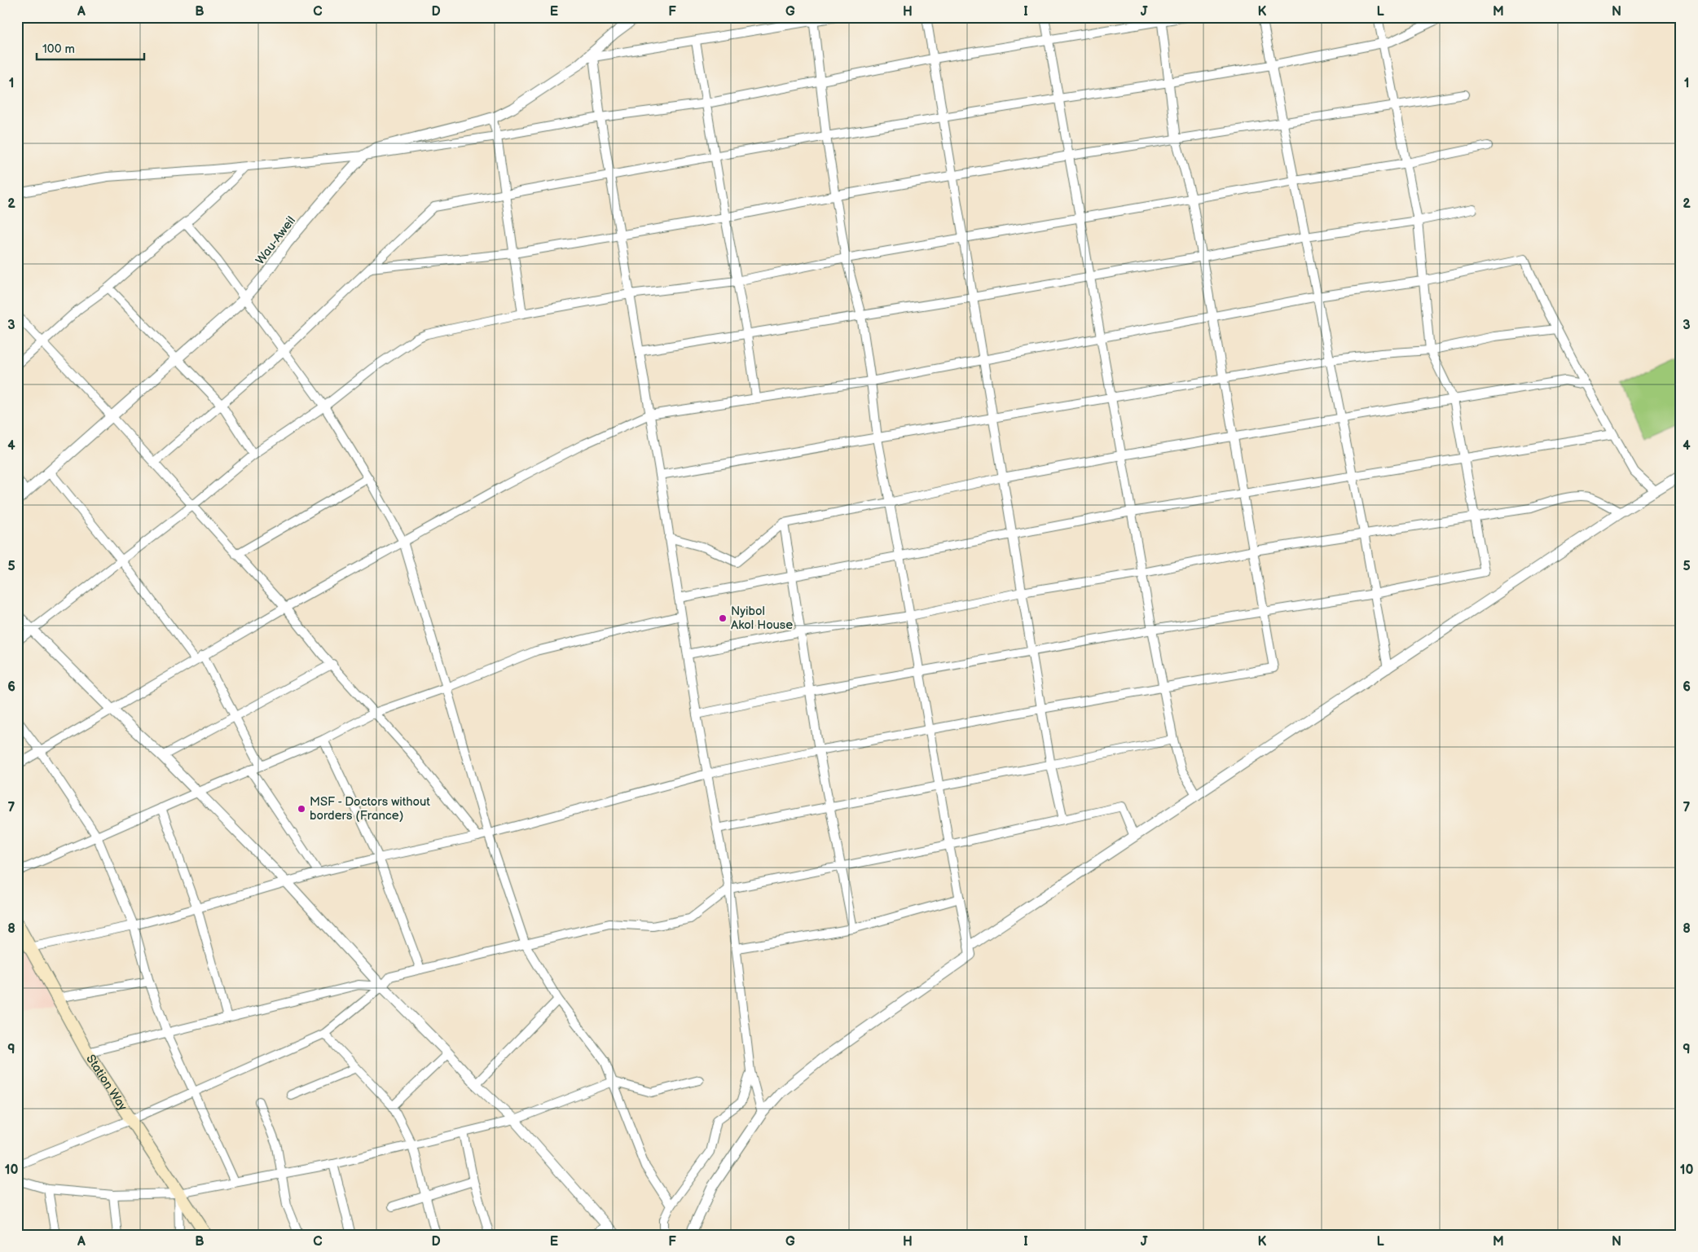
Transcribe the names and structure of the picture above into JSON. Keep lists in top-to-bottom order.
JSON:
{
  "streets": {
    "main road": ["Station Way"],
    "street": ["Wau-Aweil"]
  },
  "places": ["Nyibol Akol House", "MSF - Doctors without borders (France)"],
  "scale_bar": "100 m",
  "grid": {
    "columns": [
      "A",
      "B",
      "C",
      "D",
      "E",
      "F",
      "G",
      "H",
      "I",
      "J",
      "K",
      "L",
      "M",
      "N"
    ],
    "rows": [
      "1",
      "2",
      "3",
      "4",
      "5",
      "6",
      "7",
      "8",
      "9",
      "10"
    ]
  }
}
